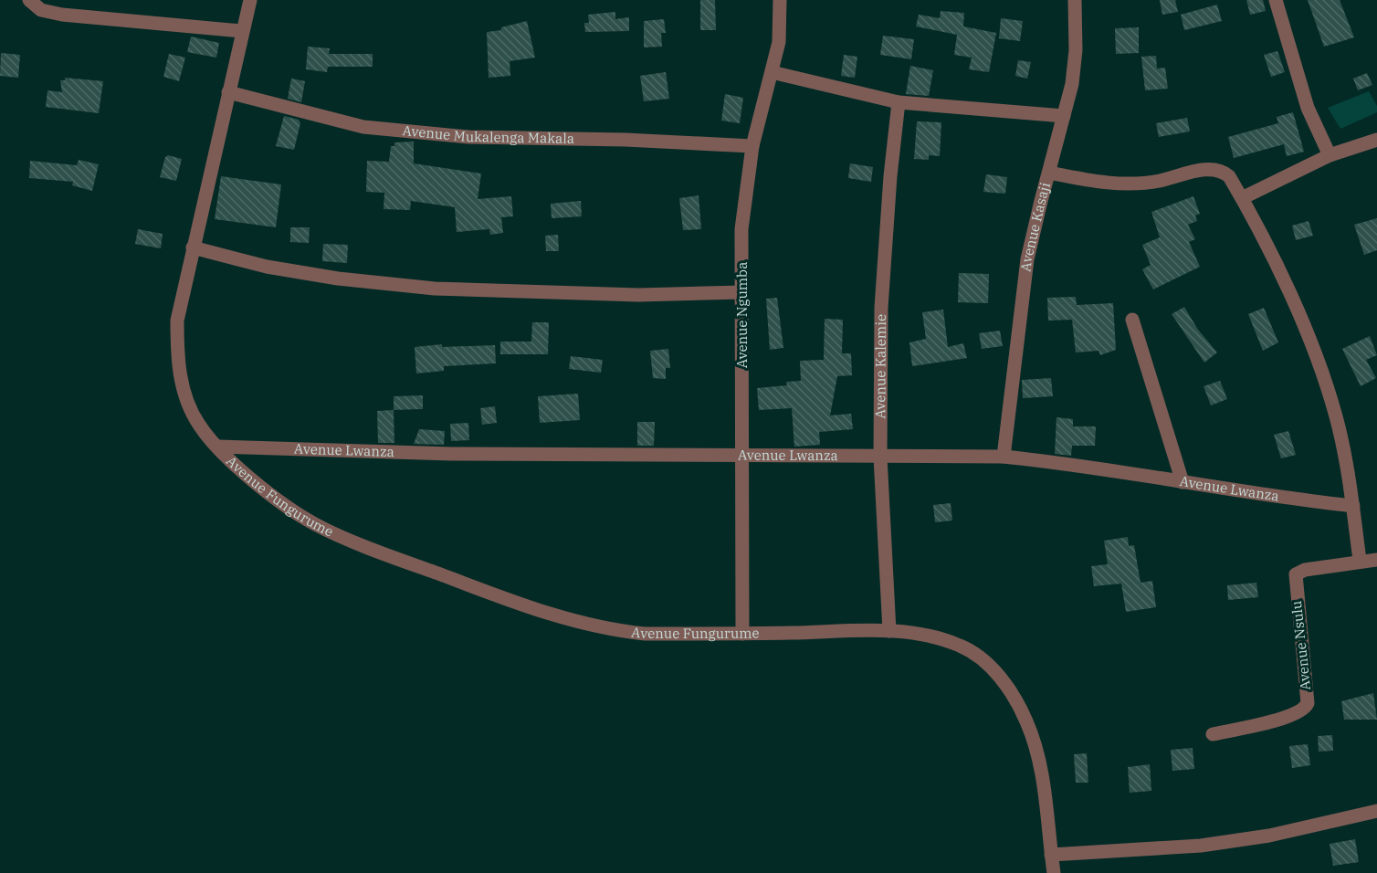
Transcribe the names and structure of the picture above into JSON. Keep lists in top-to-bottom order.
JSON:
{
  "streets": {
    "street": [
      "Avenue Mukalenga Makala",
      "Avenue Kasaji",
      "Avenue Ngumba",
      "Avenue Kalemie",
      "Avenue Lwanza",
      "Avenue Fungurume",
      "Avenue Nsulu"
    ]
  },
  "crossings": [
    ["Avenue Mukalenga Makala", "Avenue Ngumba"],
    ["Avenue Mukalenga Makala", "Avenue Fungurume"],
    ["Avenue Kasaji", "Avenue Lwanza"],
    ["Avenue Ngumba", "Avenue Lwanza"],
    ["Avenue Ngumba", "Avenue Fungurume"],
    ["Avenue Kalemie", "Avenue Lwanza"],
    ["Avenue Kalemie", "Avenue Fungurume"],
    ["Avenue Lwanza", "Avenue Fungurume"]
  ]
}
